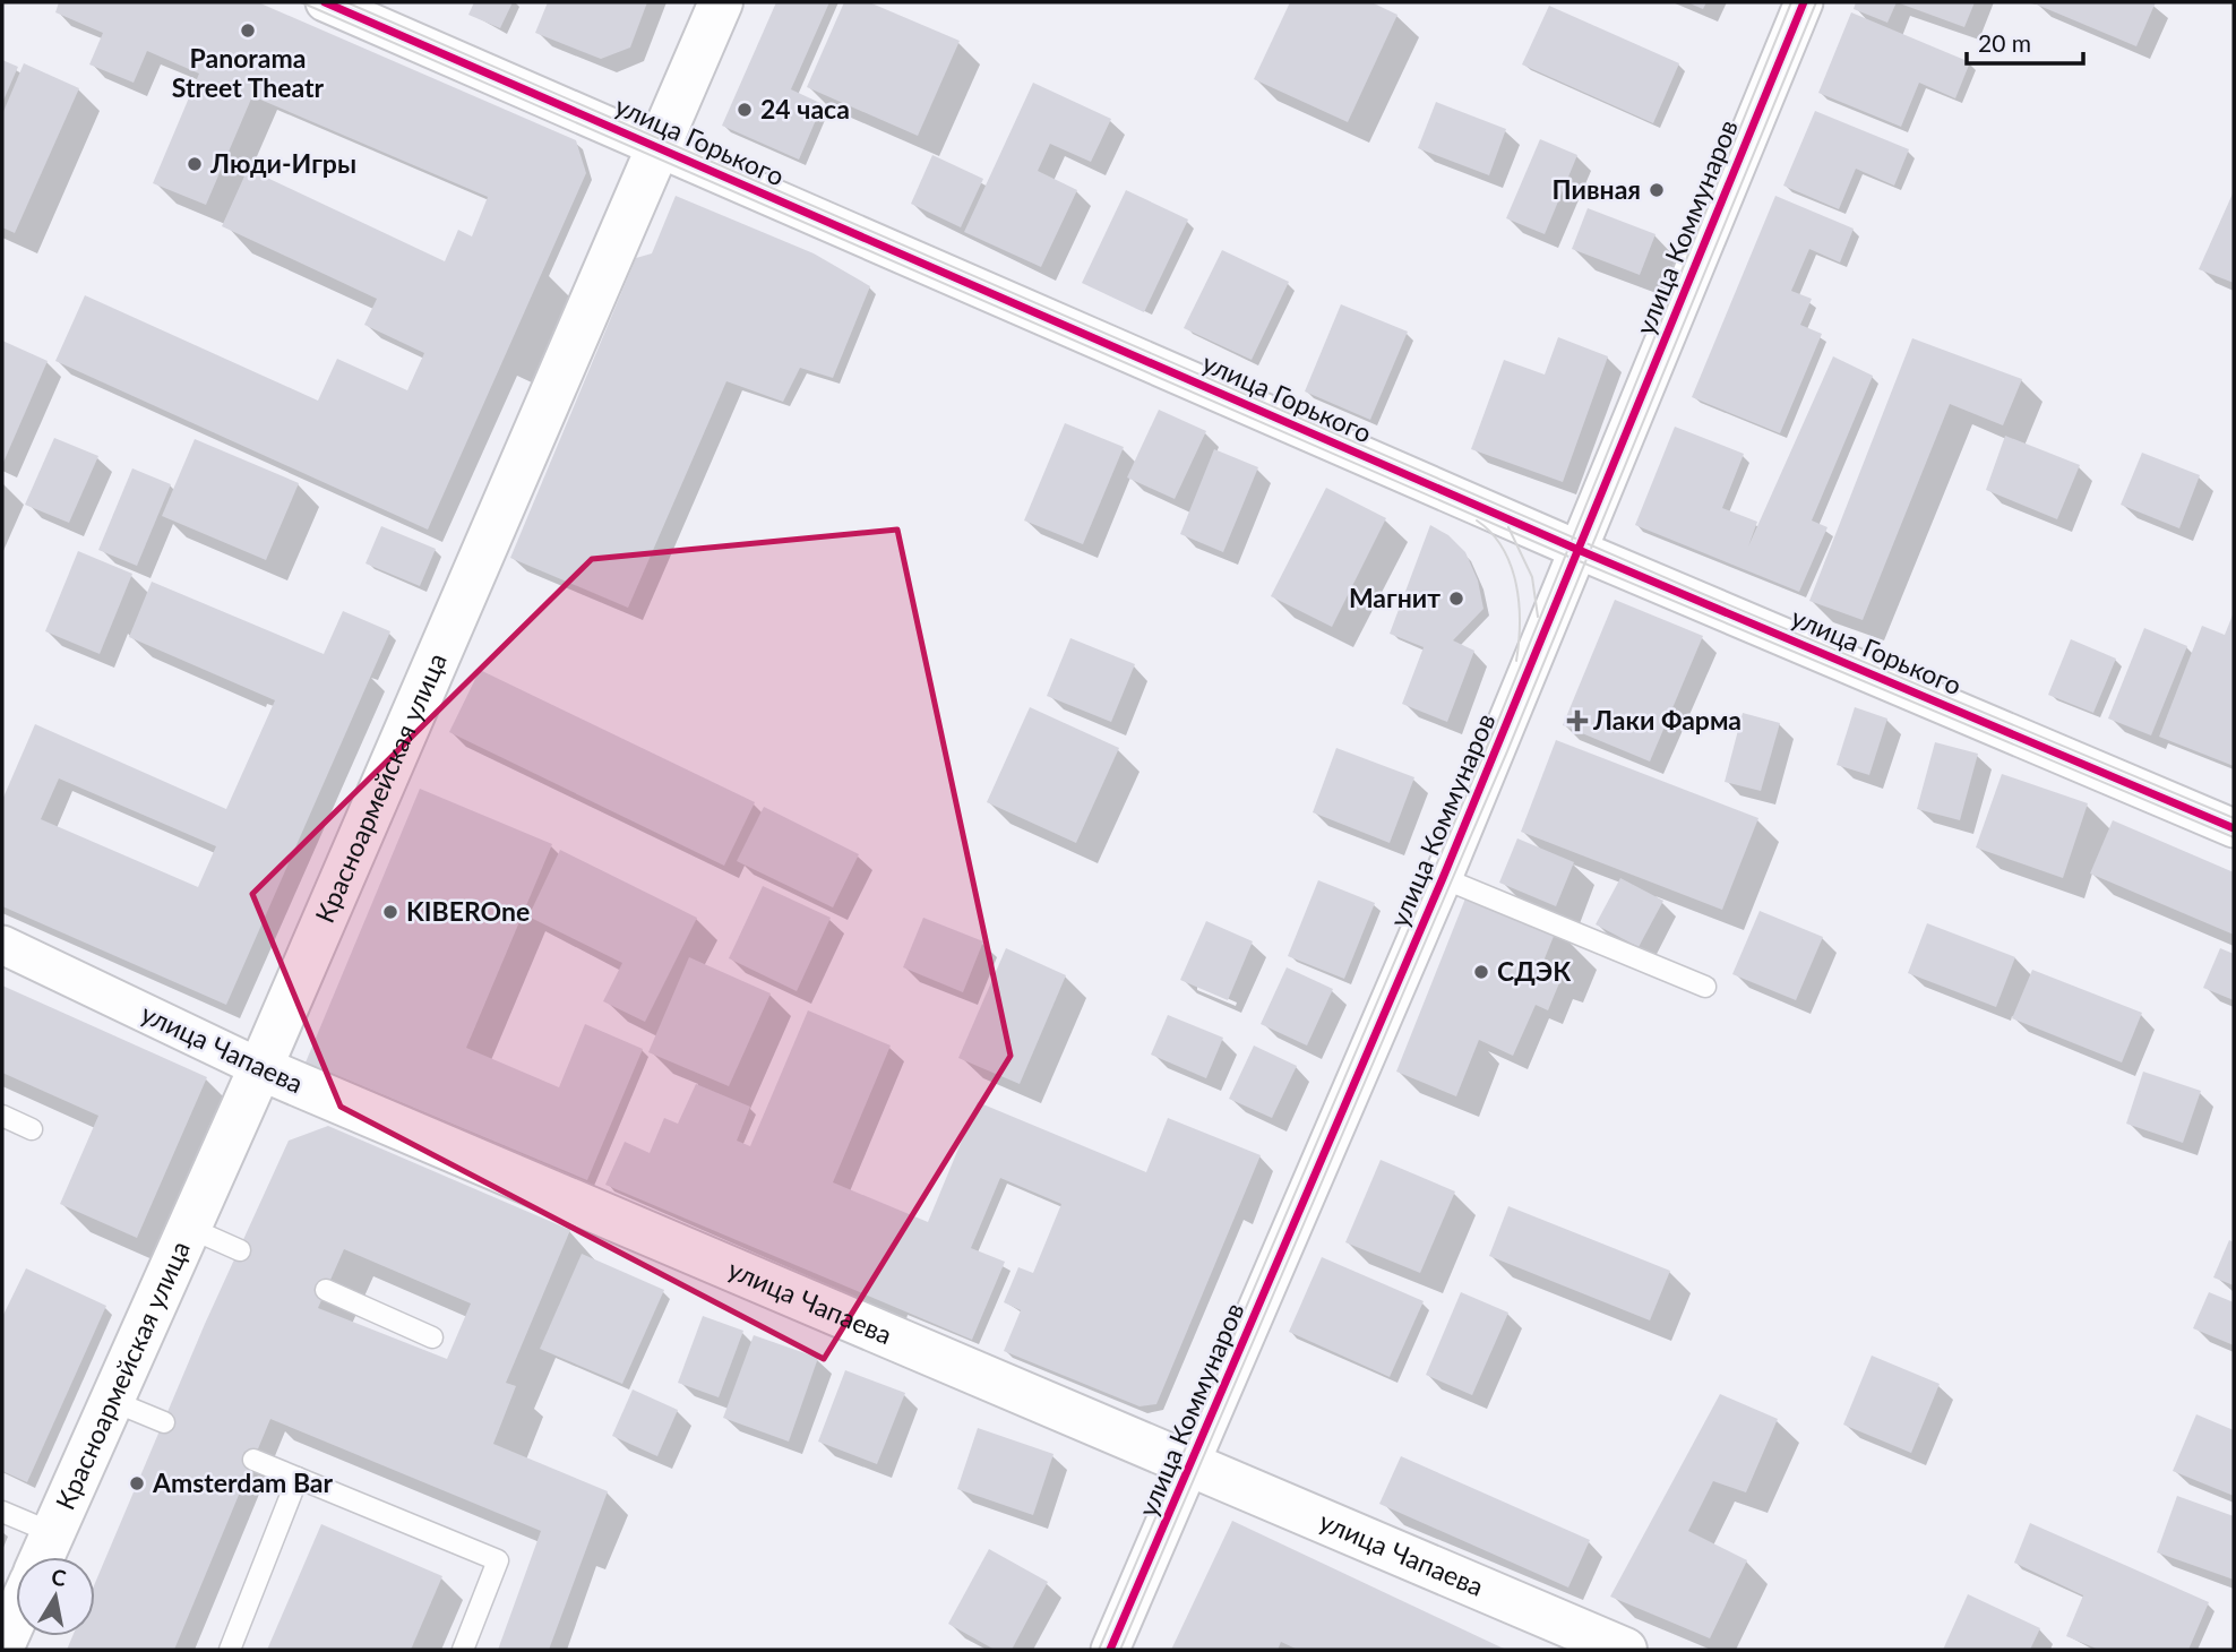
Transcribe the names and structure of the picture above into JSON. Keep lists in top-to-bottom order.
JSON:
{
  "streets": {
    "street": [
      "улица Горького",
      "улица Коммунаров",
      "Красноармейская улица",
      "улица Чапаева"
    ]
  },
  "crossings": [
    ["улица Горького", "улица Коммунаров"],
    ["улица Горького", "Красноармейская улица"],
    ["улица Коммунаров", "улица Чапаева"],
    ["Красноармейская улица", "улица Чапаева"]
  ],
  "places": {
    "other": [
      "Panorama Street Theatr",
      "24 часа",
      "Люди-Игры",
      "Пивная",
      "Магнит",
      "KIBEROne",
      "СДЭК",
      "Amsterdam Bar"
    ],
    "health": ["Лаки Фарма"]
  },
  "scale_bar": "20 m",
  "north": "top"
}
